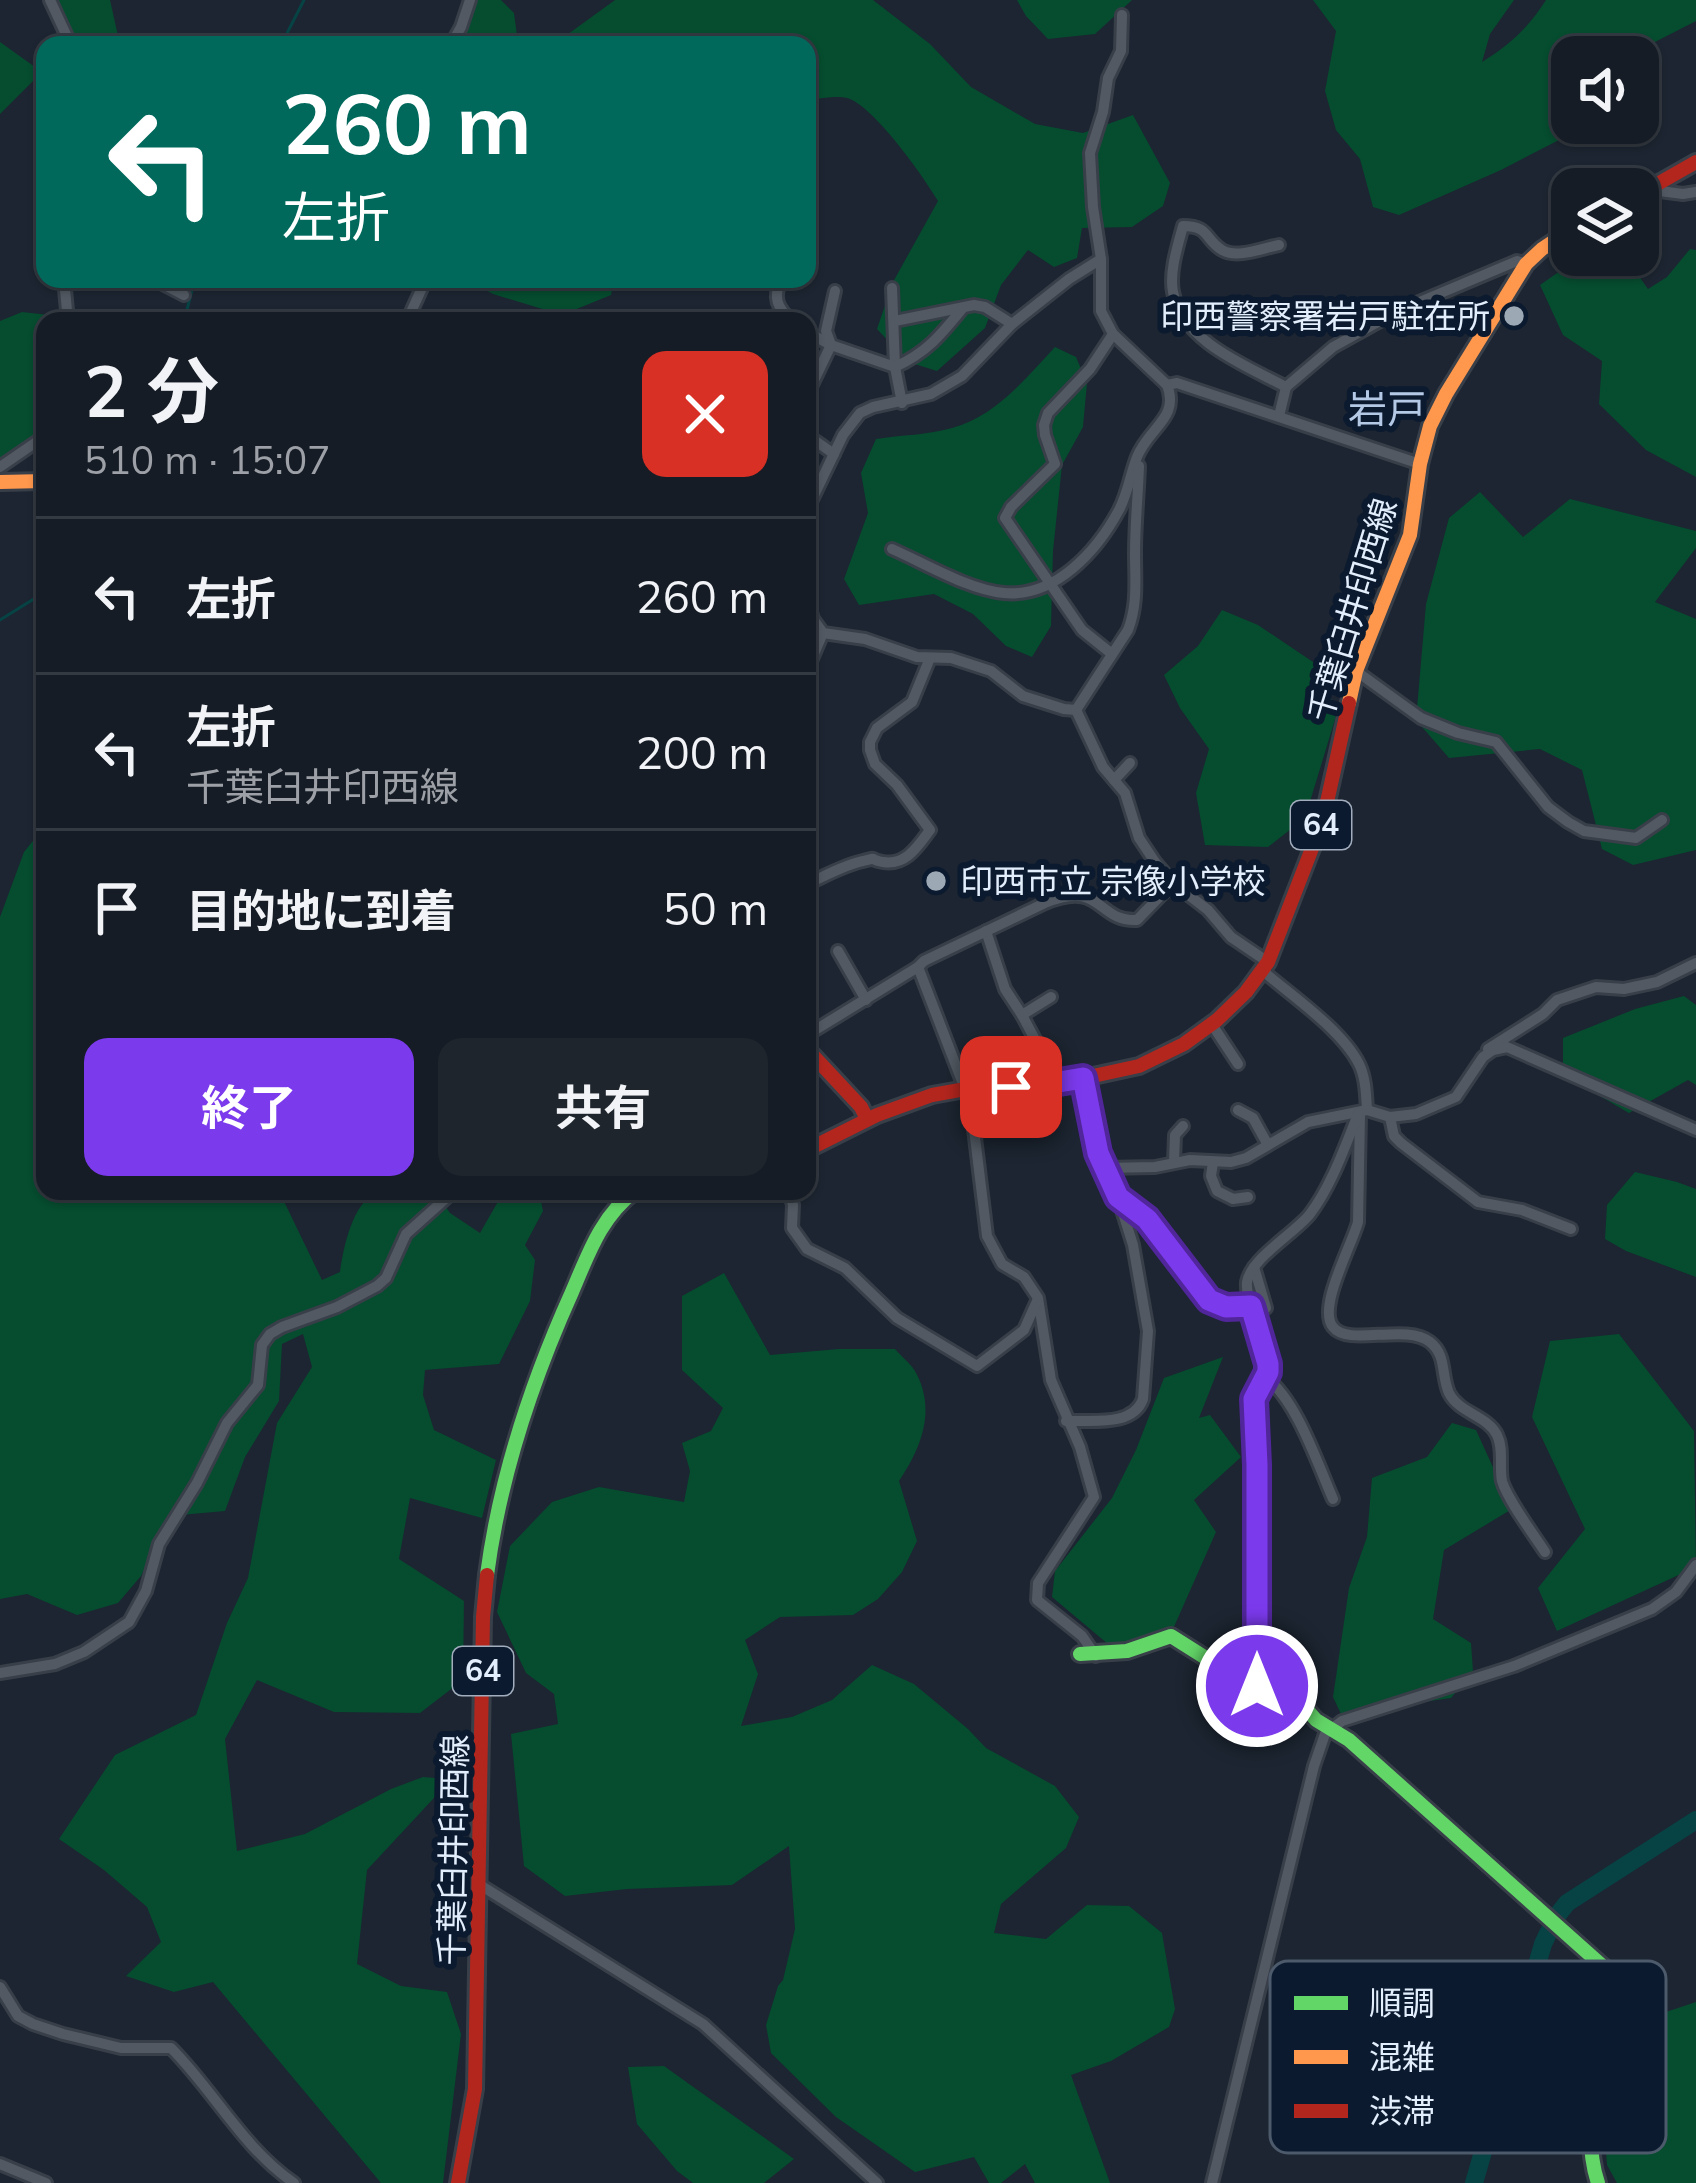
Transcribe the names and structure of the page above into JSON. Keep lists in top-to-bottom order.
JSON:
{
  "streets": {
    "main road": ["千葉臼井印西線", "64"]
  },
  "districts": ["岩戸"],
  "places": ["印西警察署岩戸駐在所", "印西市立 宗像小学校"],
  "legend": ["順調", "混雑", "渋滞"],
  "page": {
    "turn": ["260 m", "左折"],
    "heading": ["2 分", "510 m · 15:07"],
    "list": [
      {
        "name": "左折",
        "value": "260 m"
      },
      {
        "name": "左折",
        "note": "千葉臼井印西線",
        "value": "200 m"
      },
      {
        "name": "目的地に到着",
        "value": "50 m"
      }
    ],
    "buttons": ["終了", "共有"]
  }
}
